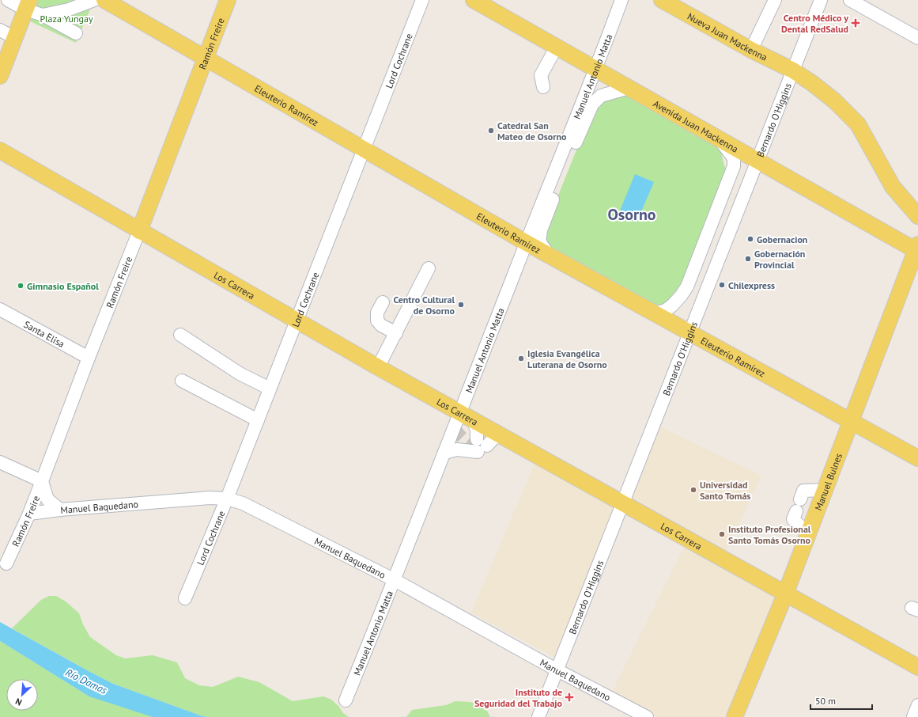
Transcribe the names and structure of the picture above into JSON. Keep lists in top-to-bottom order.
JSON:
{
  "streets": {
    "main road": [
      "Nueva Juan Mackenna",
      "Ramón Freire",
      "Eleuterio Ramírez",
      "Avenida Juan Mackenna",
      "Los Carrera",
      "Manuel Bulnes"
    ],
    "street": [
      "Lord Cochrane",
      "Manuel Antonio Matta",
      "Bernardo O'Higgins",
      "Santa Elisa",
      "Manuel Baquedano"
    ]
  },
  "crossings": [
    ["Nueva Juan Mackenna", "Bernardo O'Higgins"],
    ["Ramón Freire", "Eleuterio Ramírez"],
    ["Ramón Freire", "Los Carrera"],
    ["Ramón Freire", "Santa Elisa"],
    ["Ramón Freire", "Manuel Baquedano"],
    ["Lord Cochrane", "Eleuterio Ramírez"],
    ["Lord Cochrane", "Los Carrera"],
    ["Lord Cochrane", "Manuel Baquedano"],
    ["Manuel Antonio Matta", "Eleuterio Ramírez"],
    ["Manuel Antonio Matta", "Avenida Juan Mackenna"],
    ["Manuel Antonio Matta", "Los Carrera"],
    ["Manuel Antonio Matta", "Manuel Baquedano"],
    ["Eleuterio Ramírez", "Bernardo O'Higgins"],
    ["Eleuterio Ramírez", "Manuel Bulnes"],
    ["Bernardo O'Higgins", "Avenida Juan Mackenna"],
    ["Bernardo O'Higgins", "Los Carrera"],
    ["Bernardo O'Higgins", "Manuel Baquedano"],
    ["Avenida Juan Mackenna", "Manuel Bulnes"],
    ["Los Carrera", "Manuel Bulnes"]
  ],
  "districts": ["Osorno"],
  "water": ["Río Damas"],
  "parks": ["Plaza Yungay"],
  "places": {
    "health": ["Centro Médico y Dental RedSalud", "Instituto de Seguridad del Trabajo"],
    "other": [
      "Catedral San Mateo de Osorno",
      "Gobernacion",
      "Gobernación Provincial",
      "Chilexpress",
      "Gimnasio Español",
      "Centro Cultural de Osorno",
      "Iglesia Evangélica Luterana de Osorno",
      "Universidad Santo Tomás",
      "Instituto Profesional Santo Tomás Osorno"
    ]
  },
  "scale_bar": "50 m",
  "north": "bottom left"
}
